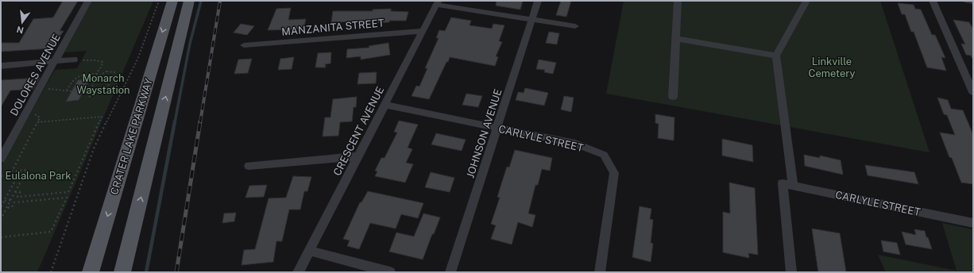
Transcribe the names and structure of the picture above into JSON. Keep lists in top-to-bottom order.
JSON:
{
  "streets": {
    "main road": ["CRATER LAKE PARKWAY"],
    "street": [
      "MANZANITA STREET",
      "DOLORES AVENUE",
      "CRESCENT AVENUE",
      "JOHNSON AVENUE",
      "CARLYLE STREET"
    ]
  },
  "crossings": [
    ["MANZANITA STREET", "CRESCENT AVENUE"],
    ["CRESCENT AVENUE", "CARLYLE STREET"],
    ["JOHNSON AVENUE", "CARLYLE STREET"]
  ],
  "parks": ["Linkville Cemetery", "Monarch Waystation", "Eulalona Park"],
  "north": "bottom"
}
